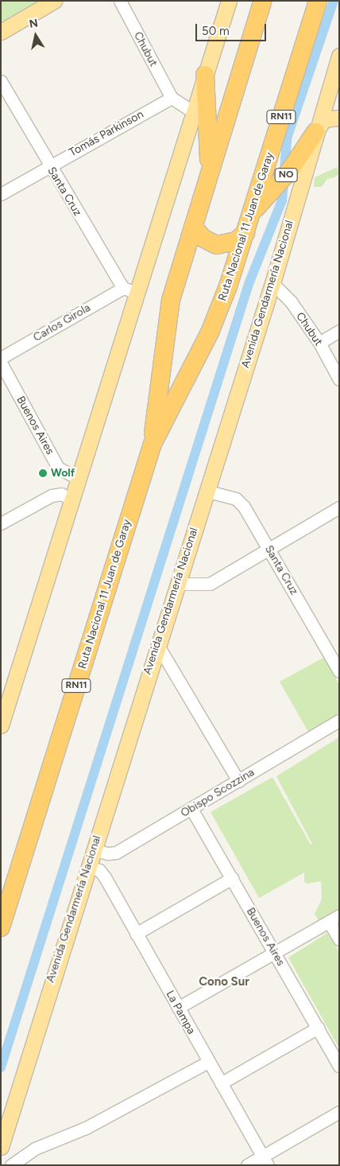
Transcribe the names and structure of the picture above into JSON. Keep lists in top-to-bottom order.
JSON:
{
  "streets": {
    "highway": ["RN11", "NO", "Ruta Nacional 11 Juan de Garay"],
    "main road": ["Avenida Gendarmería Nacional"],
    "street": [
      "Chubut",
      "Tomás Parkinson",
      "Santa Cruz",
      "Carlos Girola",
      "Buenos Aires",
      "Obispo Scozzina",
      "La Pampa"
    ]
  },
  "crossings": [
    ["Chubut", "Tomás Parkinson"],
    ["Chubut", "Avenida Gendarmería Nacional"],
    ["Tomás Parkinson", "Santa Cruz"],
    ["NO", "Ruta Nacional 11 Juan de Garay"],
    ["NO", "Avenida Gendarmería Nacional"],
    ["Santa Cruz", "Avenida Gendarmería Nacional"],
    ["Santa Cruz", "Carlos Girola"],
    ["Avenida Gendarmería Nacional", "Obispo Scozzina"],
    ["Avenida Gendarmería Nacional", "La Pampa"],
    ["Buenos Aires", "Obispo Scozzina"]
  ],
  "districts": ["Cono Sur"],
  "places": ["Wolf"],
  "scale_bar": "50 m",
  "north": "top"
}
